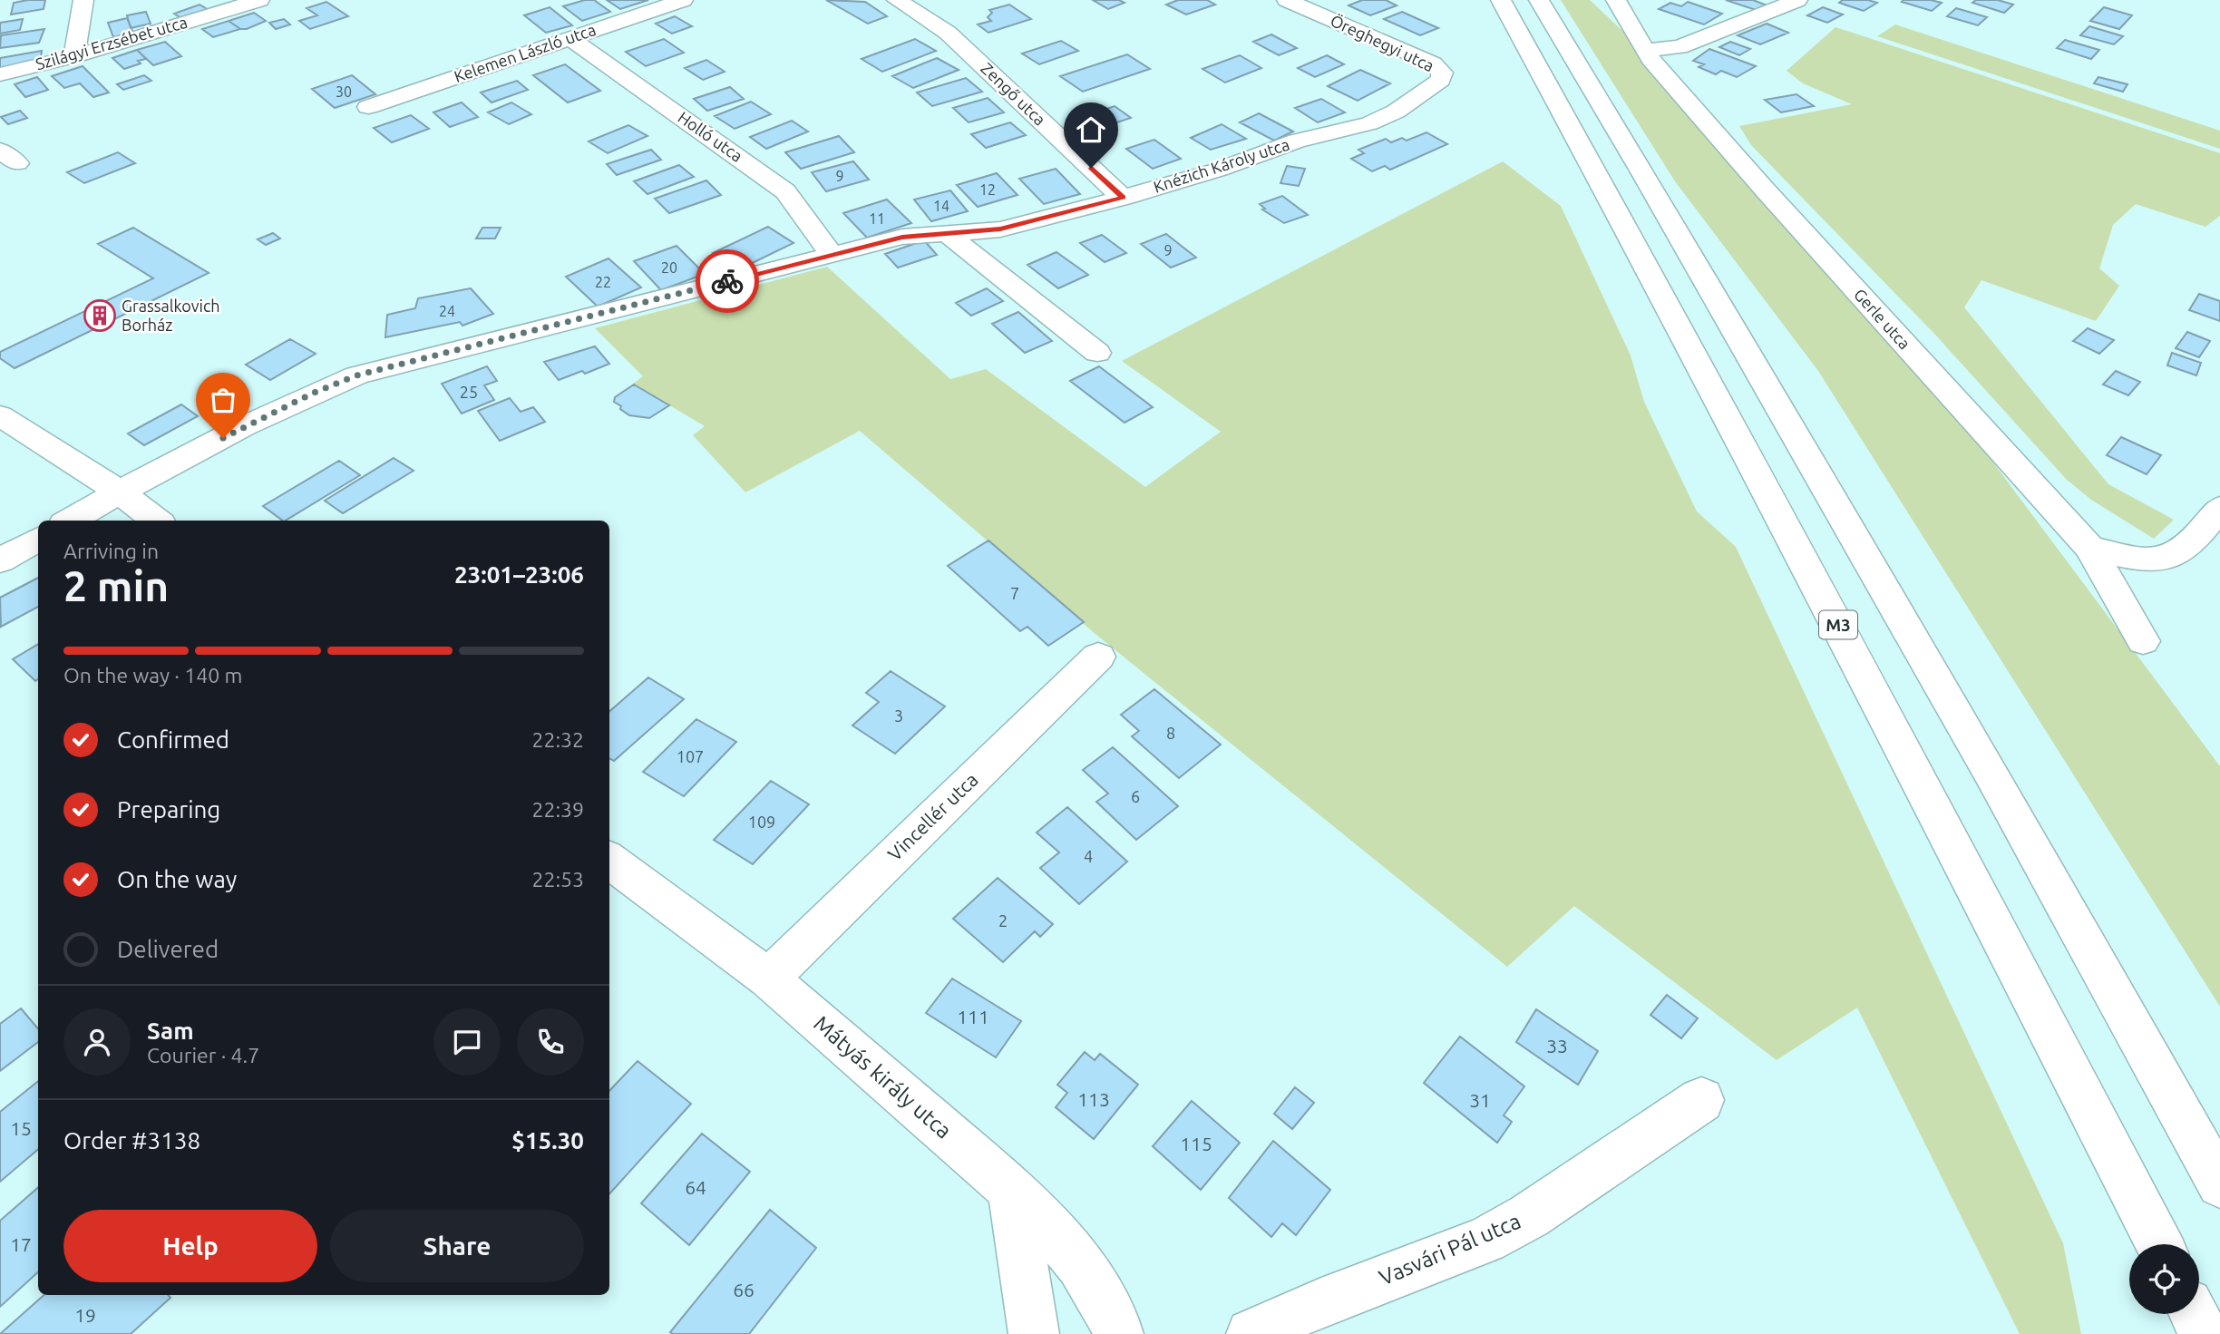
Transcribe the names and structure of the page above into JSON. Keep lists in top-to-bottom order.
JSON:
{
  "streets": {
    "main road": [
      "Szilágyi Erzsébet utca",
      "Öreghegyi utca",
      "Kelemen László utca",
      "Zengő utca",
      "Holló utca",
      "Knézich Károly utca",
      "Gerle utca",
      "M3",
      "Vincellér utca",
      "Mátyás király utca",
      "Vasvári Pál utca"
    ]
  },
  "crossings": [
    ["Öreghegyi utca", "Knézich Károly utca"],
    ["Kelemen László utca", "Holló utca"],
    ["Zengő utca", "Knézich Károly utca"],
    ["Holló utca", "Knézich Károly utca"],
    ["Vincellér utca", "Mátyás király utca"]
  ],
  "places": {
    "building": ["Grassalkovich Borház"]
  },
  "house_numbers": [
    "30",
    "9",
    "12",
    "14",
    "11",
    "9",
    "20",
    "22",
    "24",
    "25",
    "7",
    "3",
    "8",
    "107",
    "6",
    "109",
    "4",
    "2",
    "111",
    "33",
    "113",
    "31",
    "15",
    "115",
    "64",
    "17",
    "66",
    "19"
  ],
  "page": {
    "heading": ["2 min", "Arriving in", "23:01–23:06"],
    "panel": [
      "Sam",
      "Courier · 4.7",
      "Order #3138",
      "$15.30"
    ],
    "bar": "On the way · 140 m",
    "list": [
      ["Confirmed", "22:32"],
      ["Preparing", "22:39"],
      ["On the way", "22:53"],
      "Delivered"
    ],
    "buttons": ["Help", "Share"]
  }
}
